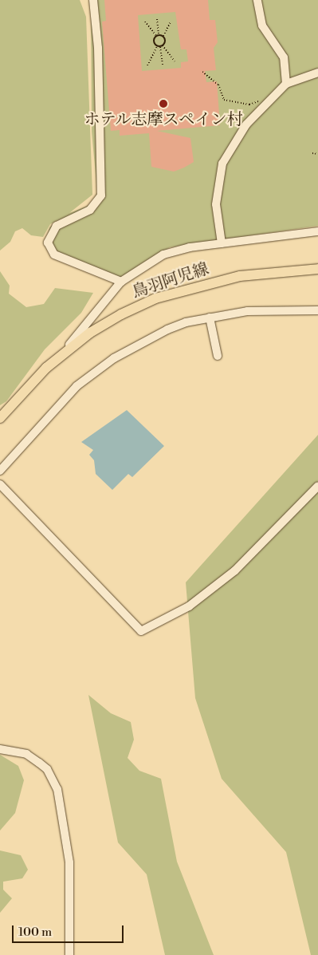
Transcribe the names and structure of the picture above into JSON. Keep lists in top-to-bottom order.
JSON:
{
  "streets": {
    "main road": ["鳥羽阿児線"]
  },
  "places": ["ホテル志摩スペイン村"],
  "scale_bar": "100 m"
}
